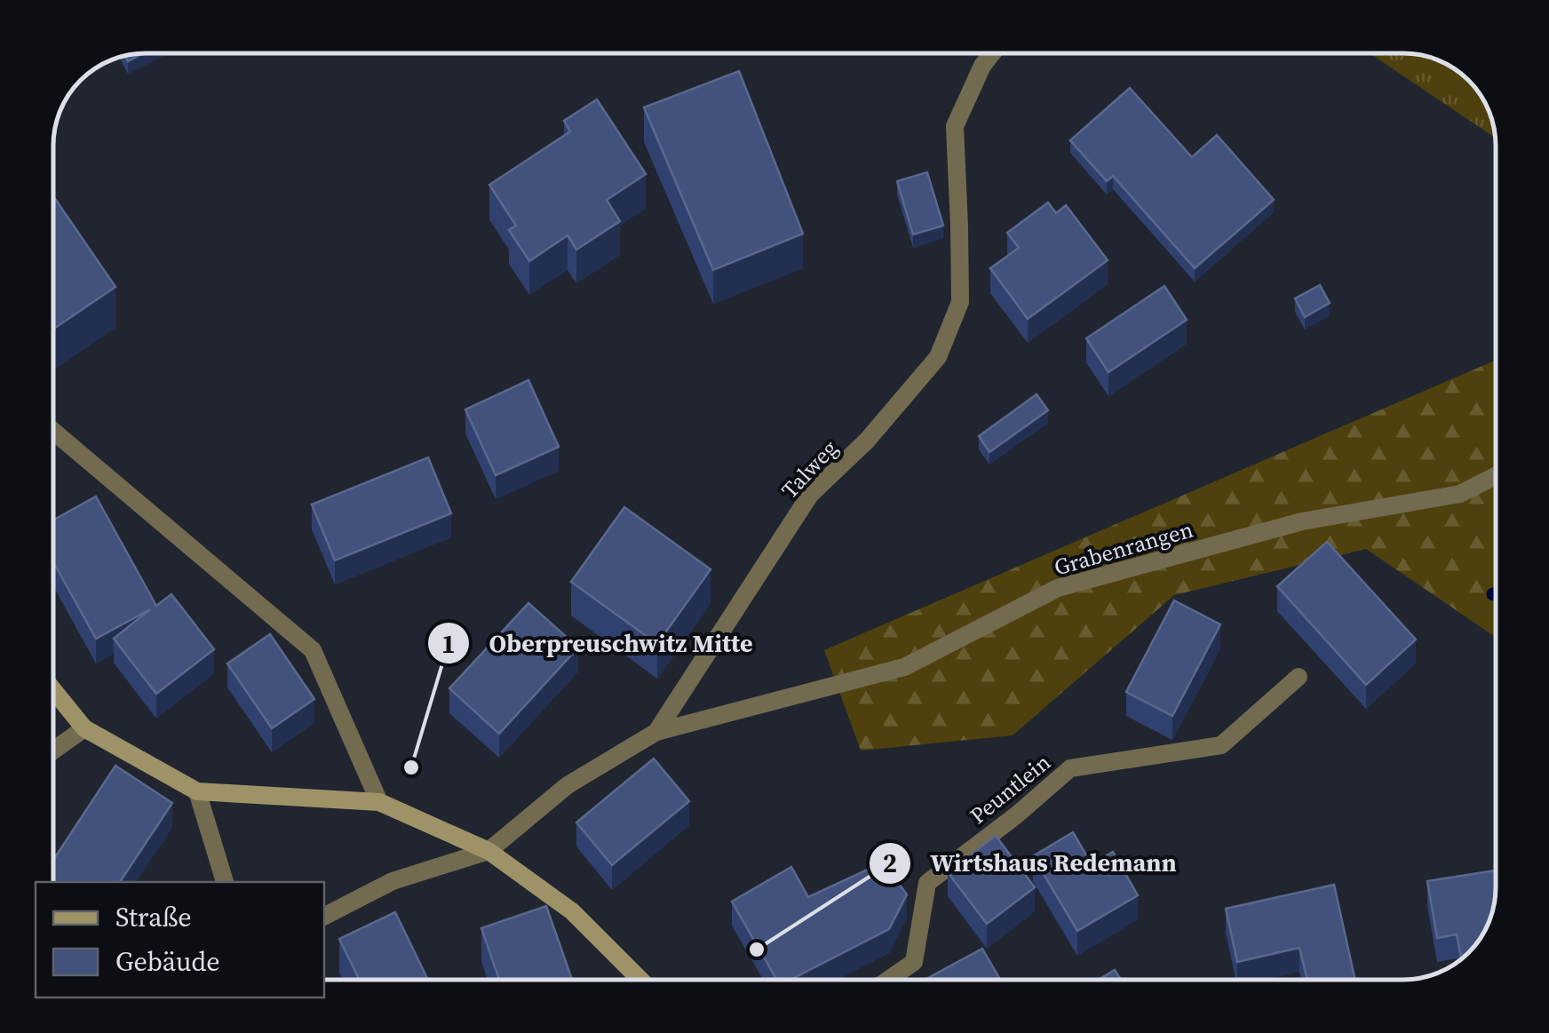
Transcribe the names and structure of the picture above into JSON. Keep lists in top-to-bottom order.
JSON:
{
  "streets": {
    "street": ["Talweg", "Grabenrangen", "Peuntlein"]
  },
  "crossings": [
    ["Talweg", "Grabenrangen"]
  ],
  "places": ["Oberpreuschwitz Mitte", "Wirtshaus Redemann"],
  "legend": ["Straße", "Gebäude"]
}
